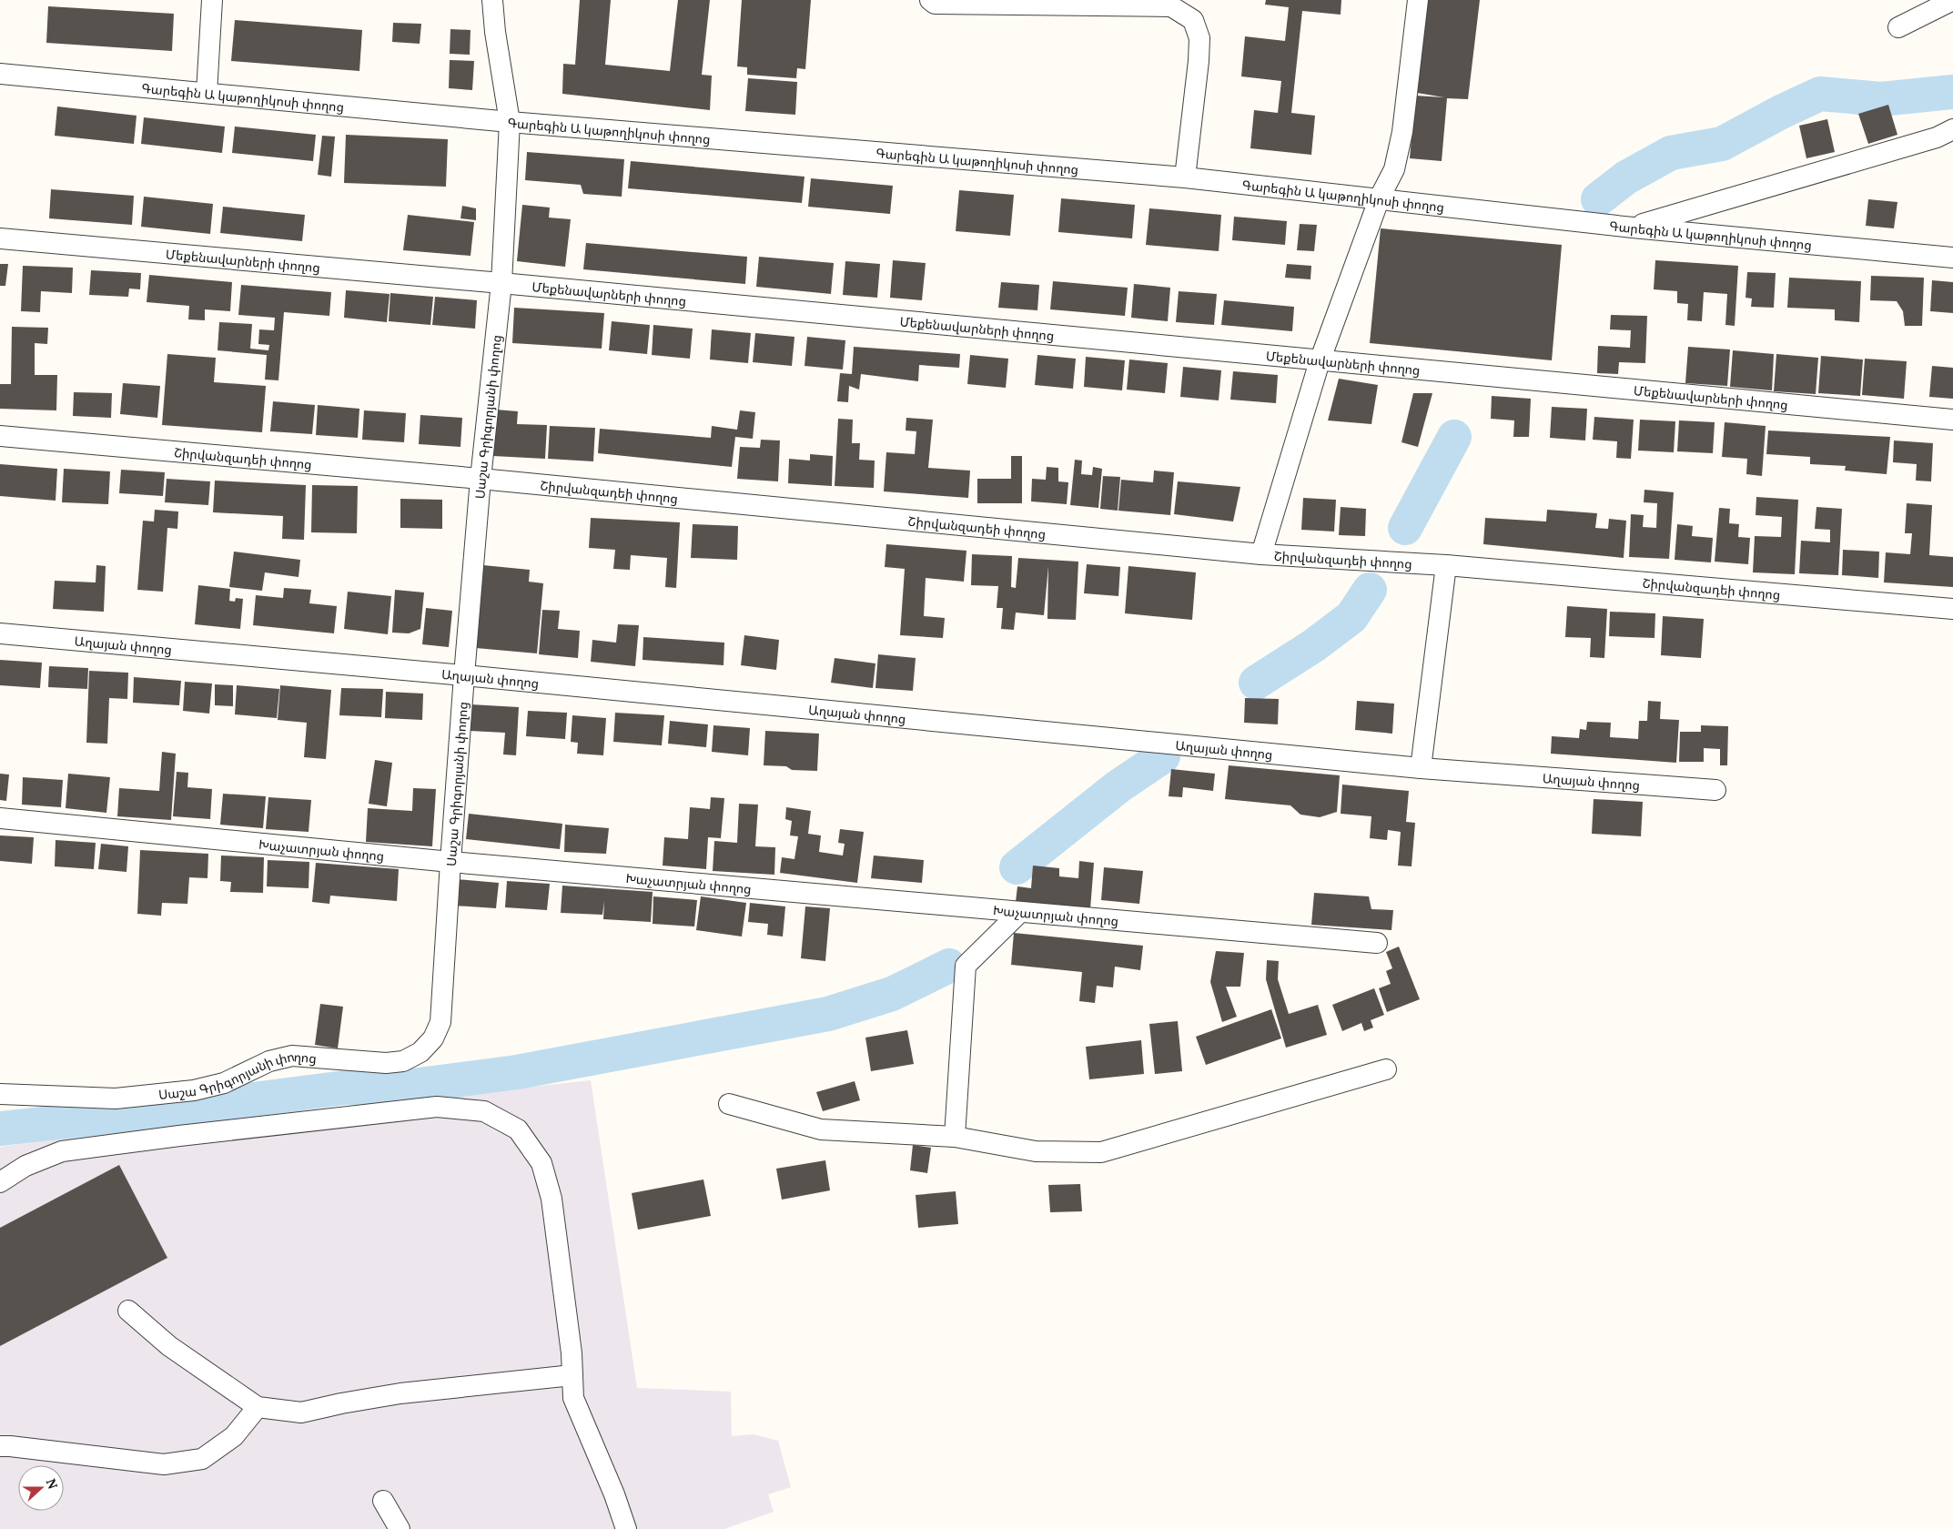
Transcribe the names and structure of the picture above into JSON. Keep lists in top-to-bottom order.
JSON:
{
  "streets": {
    "street": [
      "Գարեգին Ա կաթողիկոսի փողոց",
      "Մեքենավարների փողոց",
      "Սաշա Գրիգորյանի փողոց",
      "Շիրվանզադեի փողոց",
      "Աղայան փողոց",
      "Խաչատրյան փողոց"
    ]
  },
  "crossings": [
    ["Գարեգին Ա կաթողիկոսի փողոց", "Սաշա Գրիգորյանի փողոց"],
    ["Մեքենավարների փողոց", "Սաշա Գրիգորյանի փողոց"],
    ["Սաշա Գրիգորյանի փողոց", "Շիրվանզադեի փողոց"],
    ["Սաշա Գրիգորյանի փողոց", "Աղայան փողոց"],
    ["Սաշա Գրիգորյանի փողոց", "Խաչատրյան փողոց"]
  ],
  "north": "right"
}
